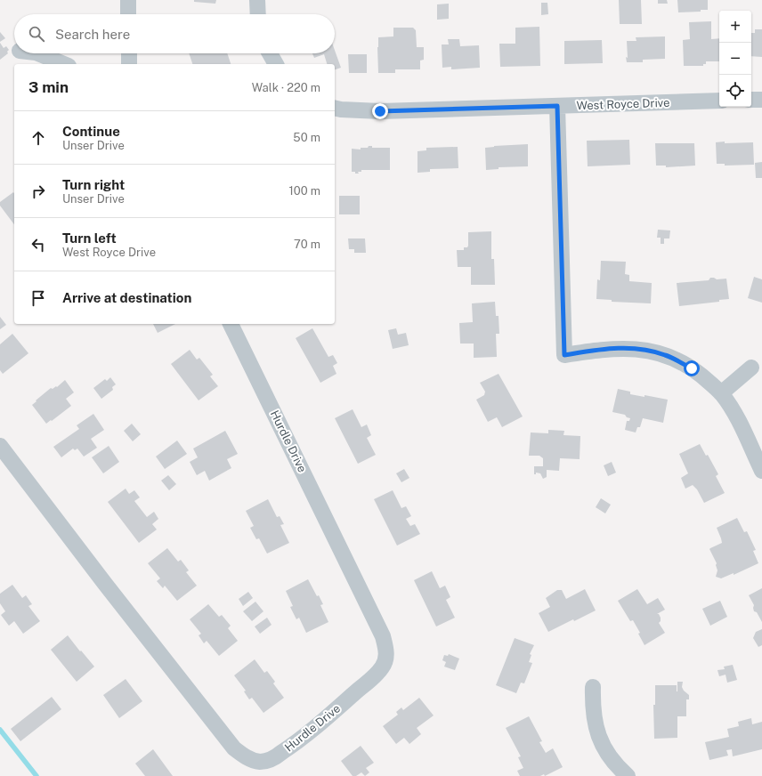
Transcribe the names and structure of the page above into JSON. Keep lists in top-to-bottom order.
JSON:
{
  "streets": {
    "street": ["West Royce Drive", "Hurdle Drive"]
  },
  "page": {
    "map_buttons": ["+", "−"],
    "search": "Search here",
    "heading": ["3 min", "Walk · 220 m"],
    "list": [
      ["Continue", "Unser Drive", "50 m"],
      ["Turn right", "Unser Drive", "100 m"],
      ["Turn left", "West Royce Drive", "70 m"],
      "Arrive at destination"
    ]
  }
}
